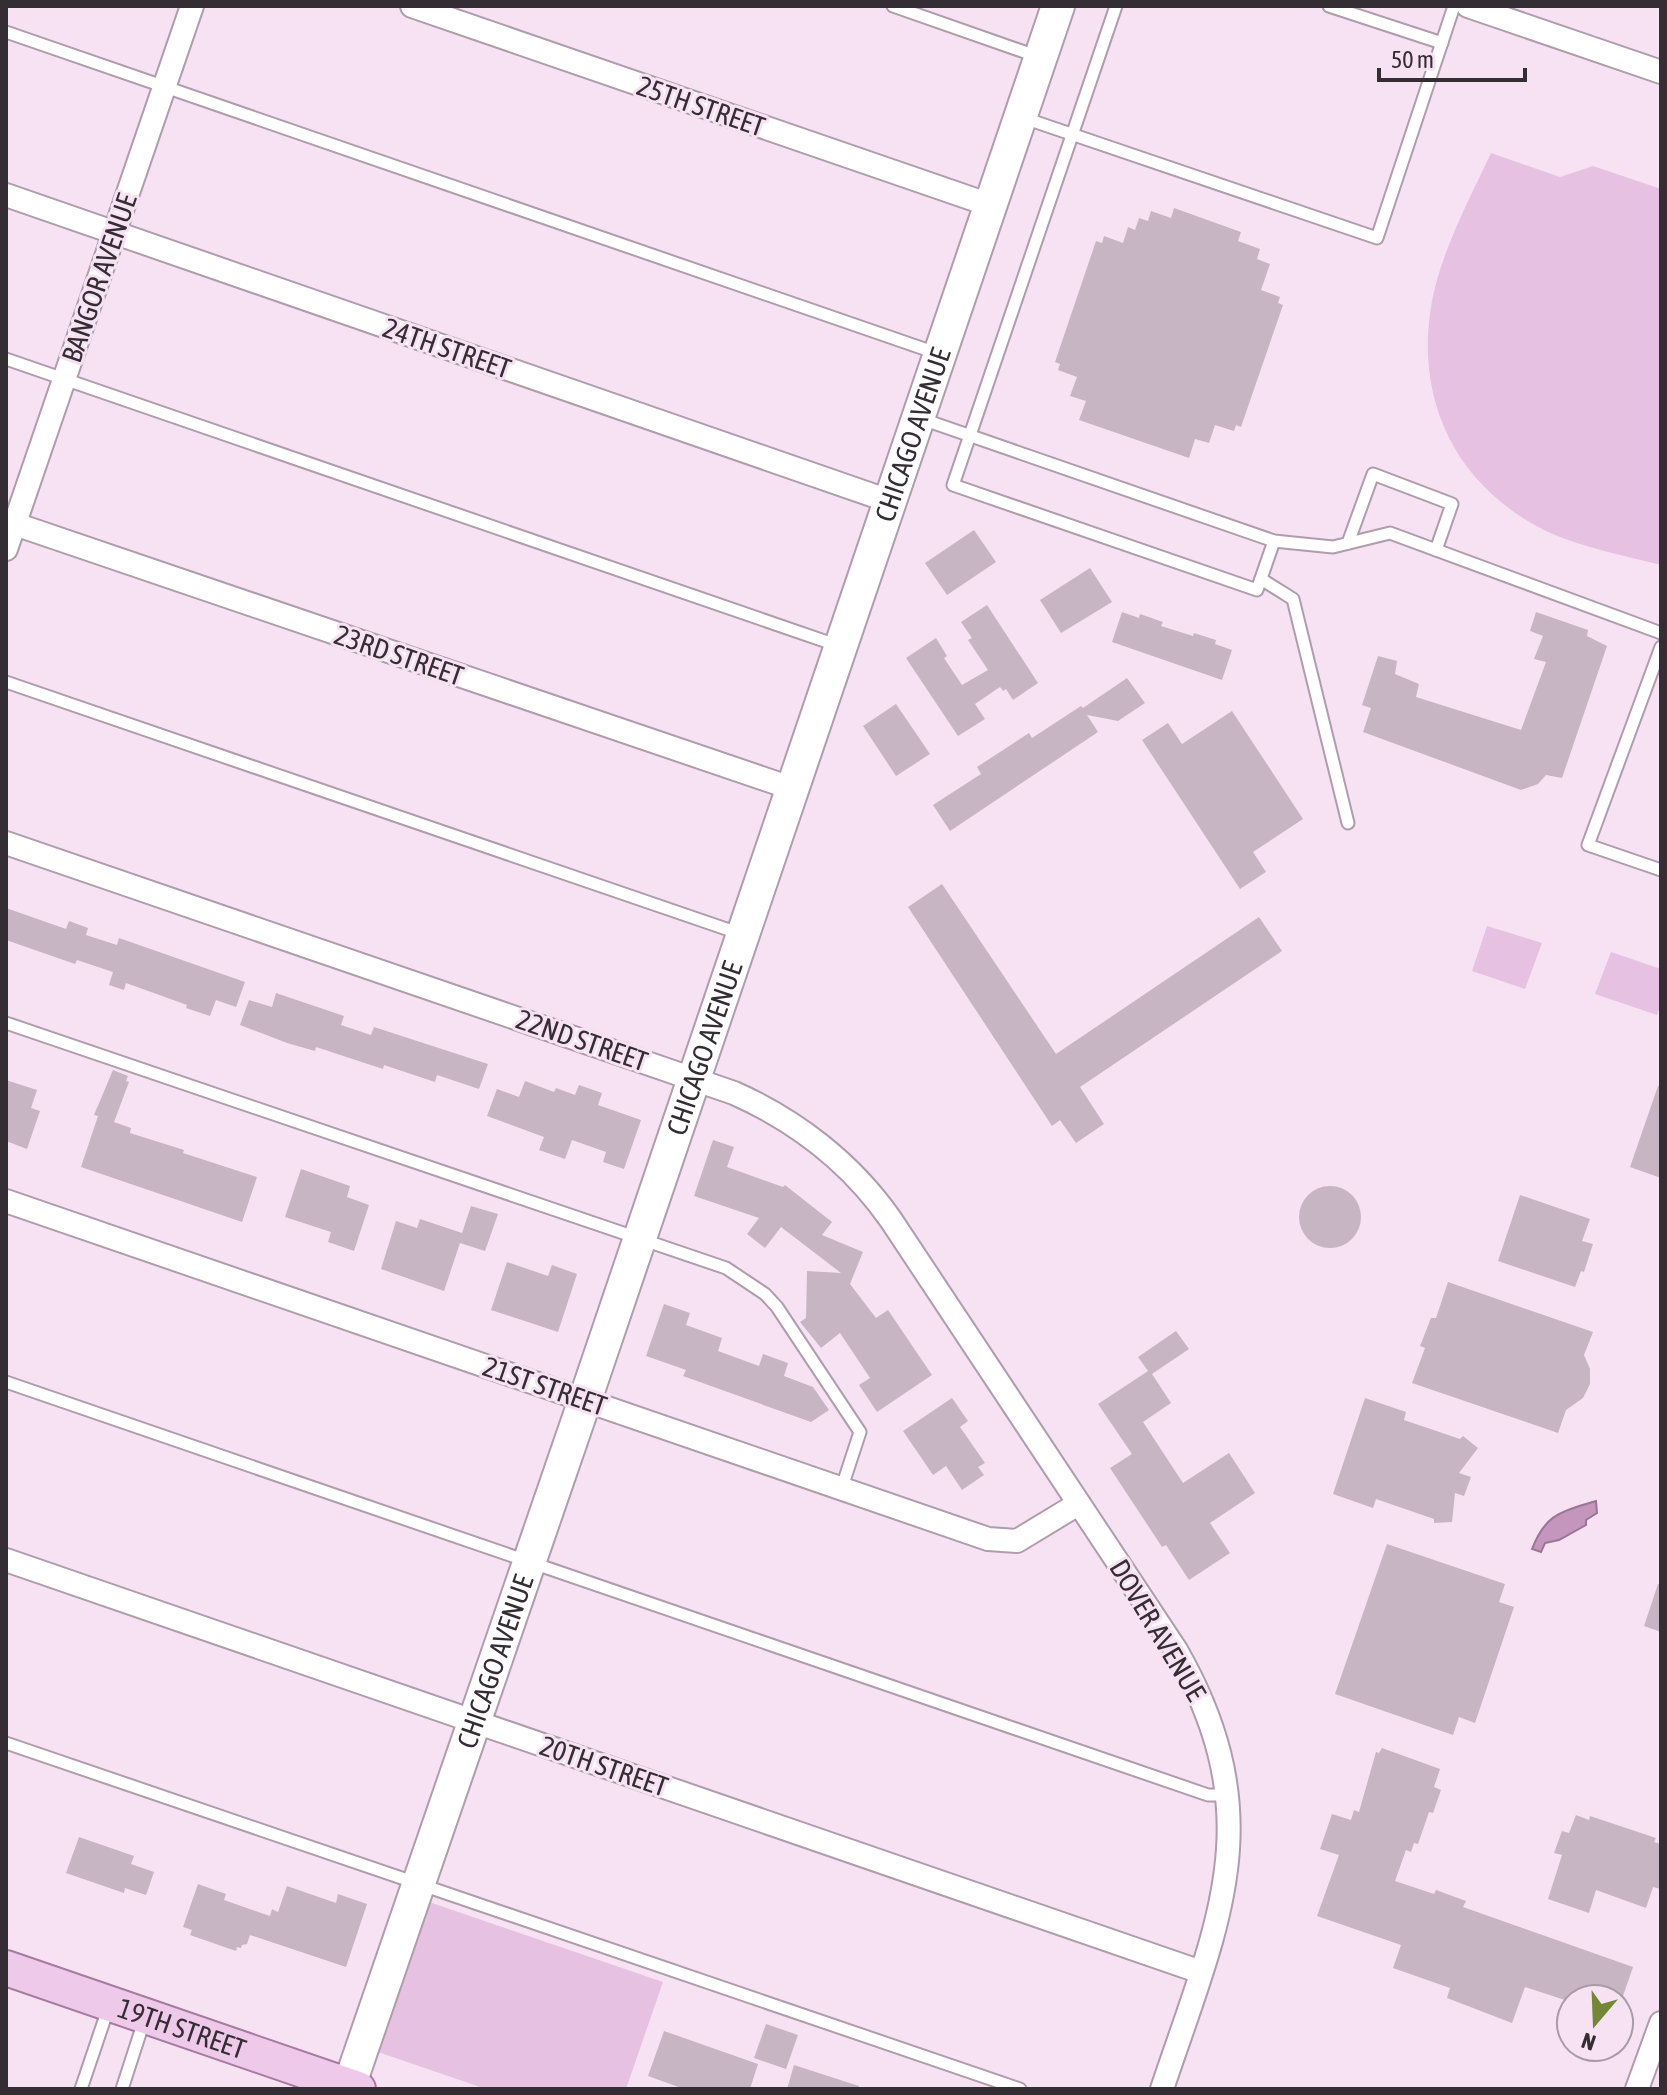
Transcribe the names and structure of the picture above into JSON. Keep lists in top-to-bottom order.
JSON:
{
  "streets": {
    "main road": ["19TH STREET"],
    "street": [
      "25TH STREET",
      "BANGOR AVENUE",
      "24TH STREET",
      "CHICAGO AVENUE",
      "23RD STREET",
      "22ND STREET",
      "21ST STREET",
      "DOVER AVENUE",
      "20TH STREET"
    ]
  },
  "crossings": [
    ["25TH STREET", "CHICAGO AVENUE"],
    ["BANGOR AVENUE", "24TH STREET"],
    ["BANGOR AVENUE", "23RD STREET"],
    ["24TH STREET", "CHICAGO AVENUE"],
    ["CHICAGO AVENUE", "23RD STREET"],
    ["CHICAGO AVENUE", "22ND STREET"],
    ["CHICAGO AVENUE", "21ST STREET"],
    ["CHICAGO AVENUE", "20TH STREET"],
    ["CHICAGO AVENUE", "19TH STREET"],
    ["22ND STREET", "21ST STREET"],
    ["22ND STREET", "DOVER AVENUE"],
    ["21ST STREET", "DOVER AVENUE"],
    ["DOVER AVENUE", "20TH STREET"]
  ],
  "scale_bar": "50 m",
  "north": "bottom"
}
